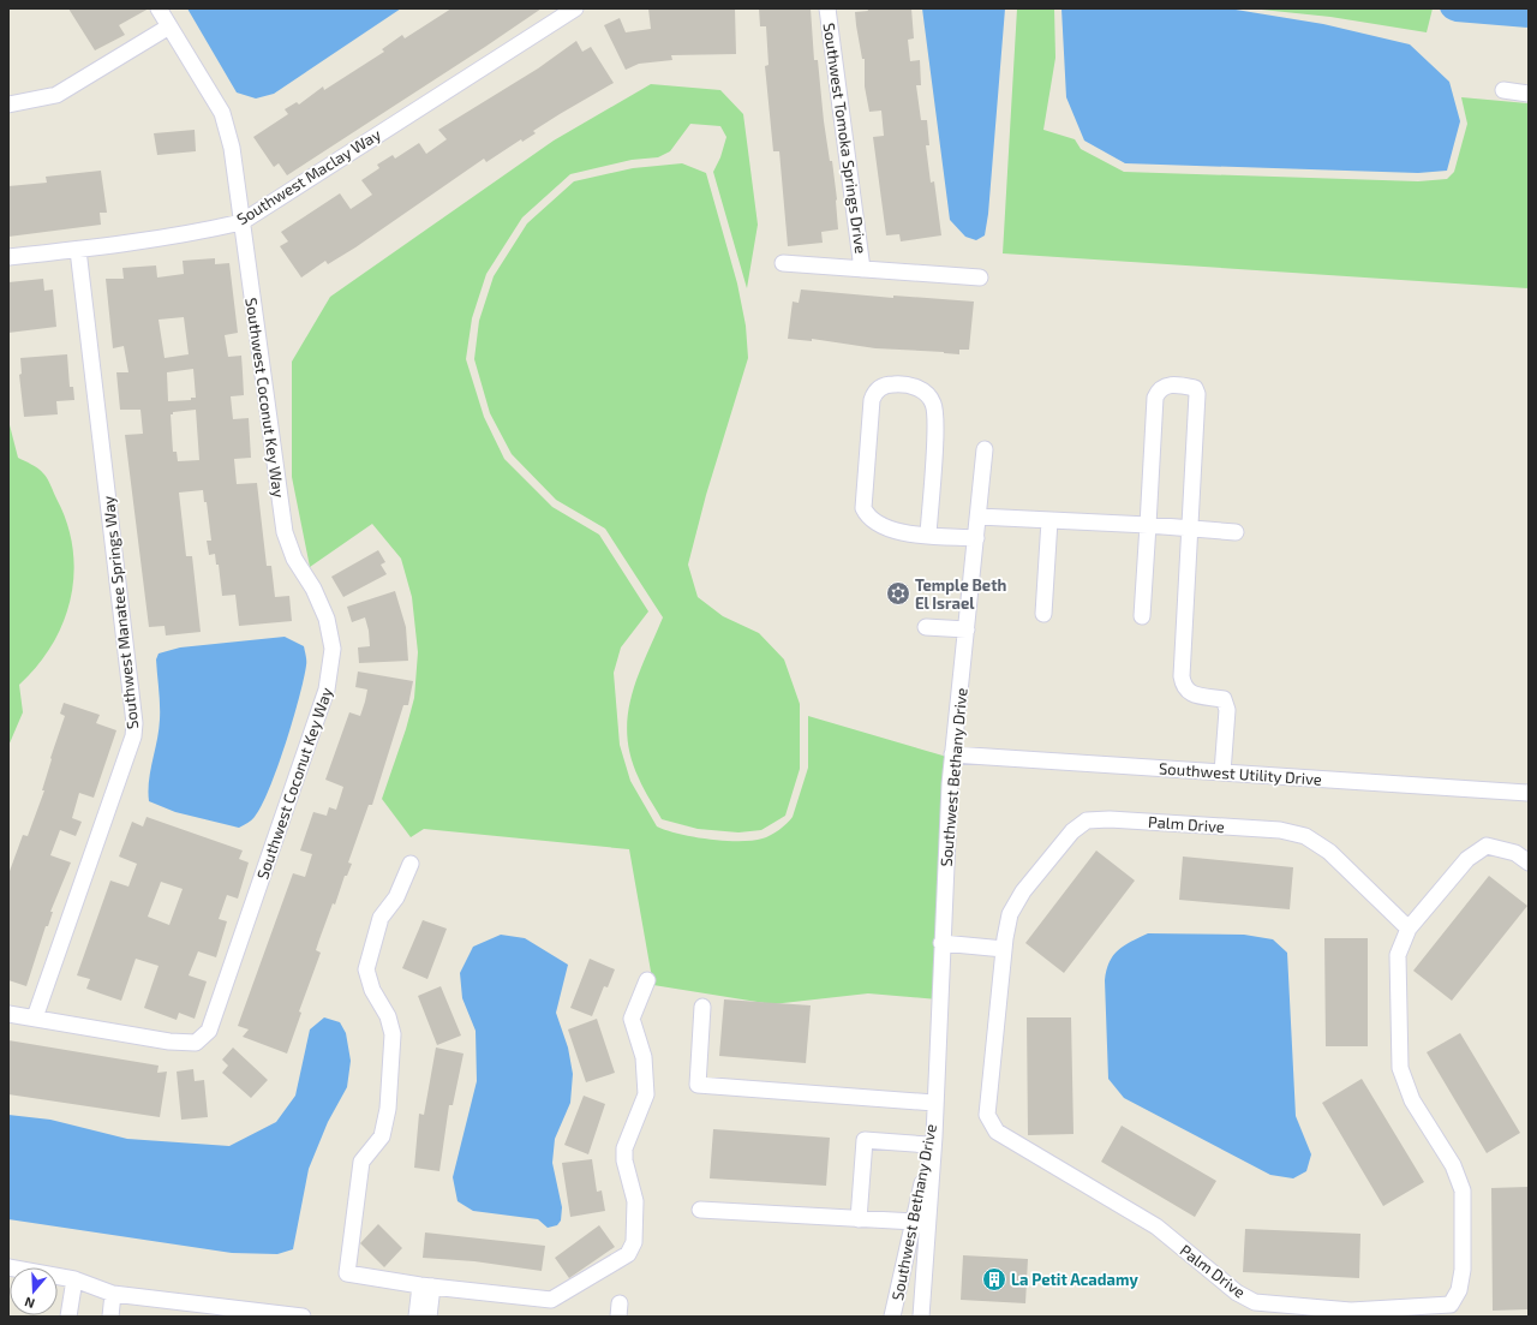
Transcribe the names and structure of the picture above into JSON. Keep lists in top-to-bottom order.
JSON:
{
  "streets": {
    "street": [
      "Southwest Tomoka Springs Drive",
      "Southwest Maclay Way",
      "Southwest Coconut Key Way",
      "Southwest Manatee Springs Way",
      "Southwest Utility Drive",
      "Southwest Bethany Drive",
      "Palm Drive"
    ]
  },
  "crossings": [
    ["Southwest Maclay Way", "Southwest Coconut Key Way"],
    ["Southwest Maclay Way", "Southwest Manatee Springs Way"],
    ["Southwest Coconut Key Way", "Southwest Manatee Springs Way"],
    ["Southwest Utility Drive", "Southwest Bethany Drive"]
  ],
  "places": {
    "synagogue": ["Temple Beth El Israel"],
    "building": ["La Petit Acadamy"]
  },
  "north": "bottom"
}
